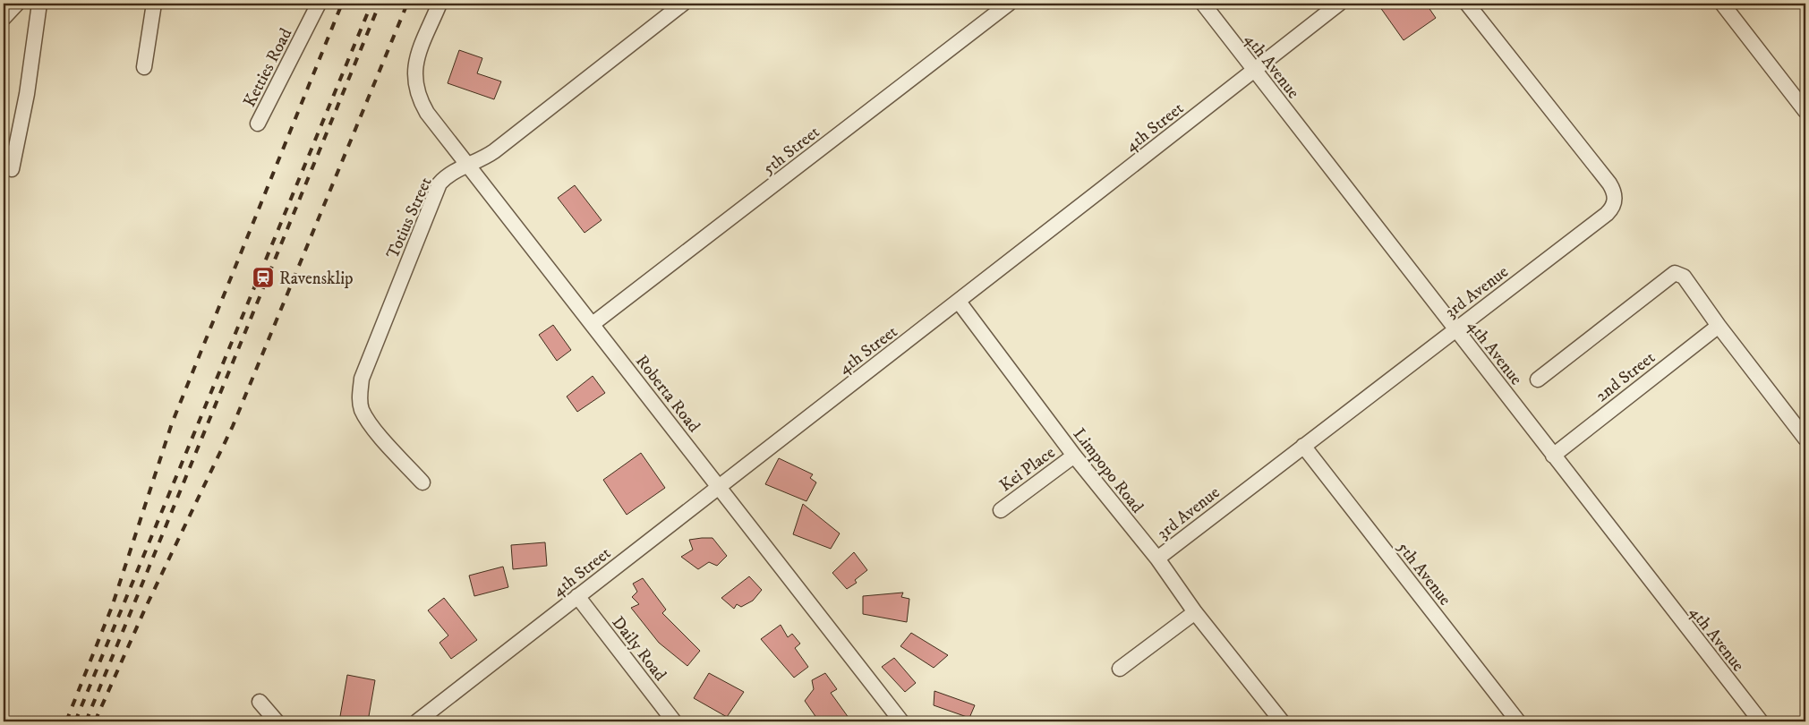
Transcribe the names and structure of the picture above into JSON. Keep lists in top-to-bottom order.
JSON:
{
  "streets": {
    "street": [
      "4th Avenue",
      "Ketties Road",
      "4th Street",
      "5th Street",
      "Totius Street",
      "3rd Avenue",
      "2nd Street",
      "Roberta Road",
      "Kei Place",
      "Limpopo Road",
      "5th Avenue",
      "Daily Road"
    ]
  },
  "crossings": [
    ["4th Avenue", "4th Street"],
    ["4th Avenue", "3rd Avenue"],
    ["4th Avenue", "2nd Street"],
    ["4th Street", "Roberta Road"],
    ["4th Street", "Limpopo Road"],
    ["4th Street", "Daily Road"],
    ["5th Street", "Roberta Road"],
    ["Totius Street", "Roberta Road"],
    ["3rd Avenue", "Limpopo Road"],
    ["3rd Avenue", "5th Avenue"],
    ["Kei Place", "Limpopo Road"]
  ],
  "places": {
    "station": ["Ravensklip"]
  }
}
